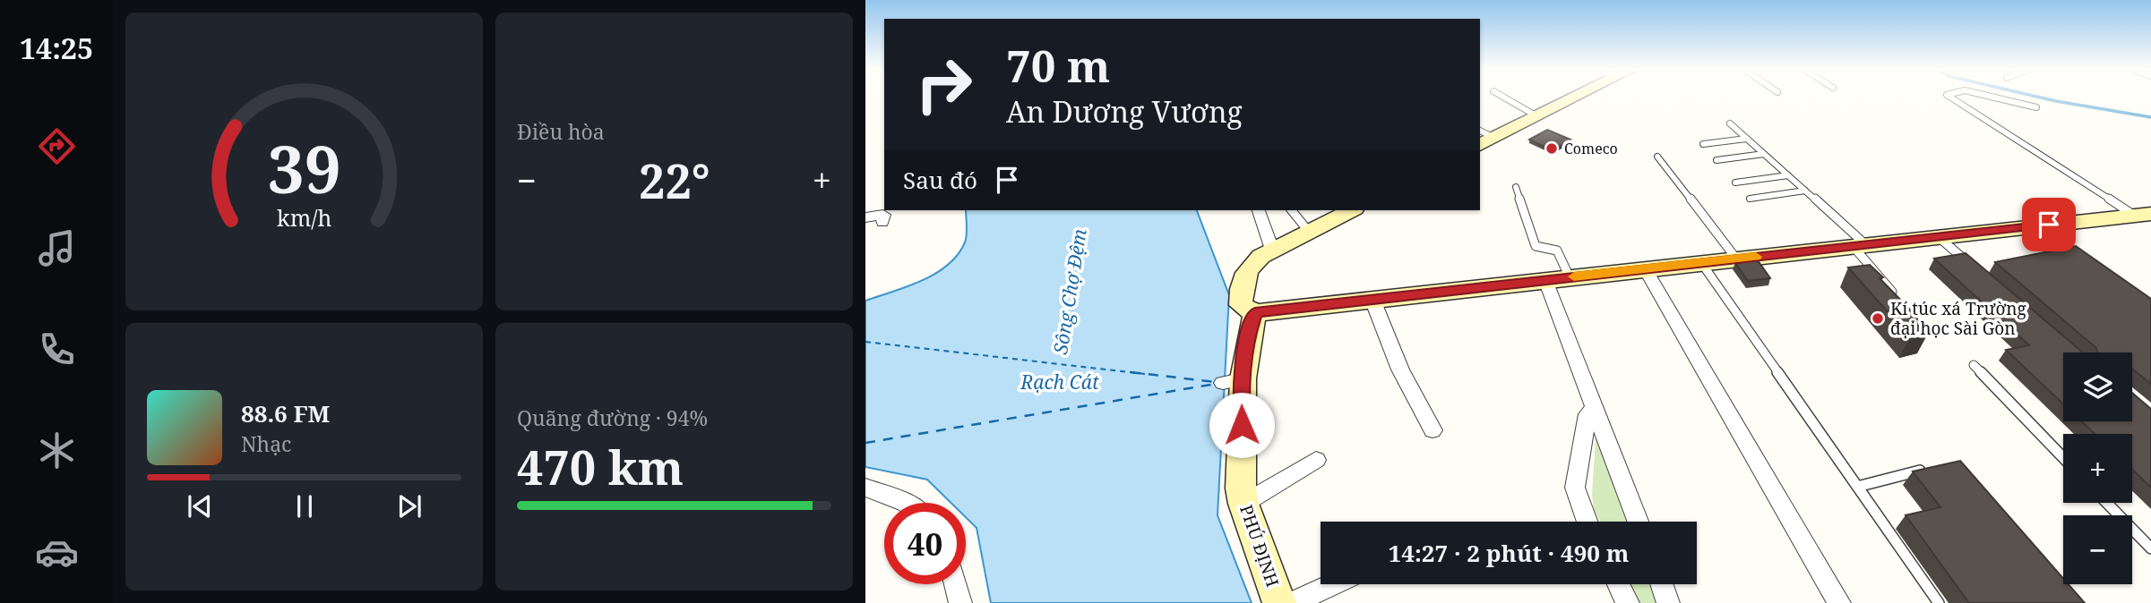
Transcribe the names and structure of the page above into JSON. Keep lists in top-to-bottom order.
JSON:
{
  "streets": {
    "main road": ["PHÚ ĐỊNH"]
  },
  "water": ["Sông Chợ Đệm", "Rạch Cát"],
  "places": ["Comeco", "Kí túc xá Trường đại học Sài Gòn"],
  "page": {
    "tabs": "14:25",
    "tile": [
      "Điều hòa",
      ["Quãng đường · 94%", "470 km"]
    ],
    "turn": ["70 m", "An Dương Vương"],
    "then": "Sau đó",
    "heat": ["−", "22°", "+"],
    "map_buttons": ["+", "−"],
    "song": ["88.6 FM", "Nhạc"],
    "limit": "40",
    "trip": "14:27 · 2 phút · 490 m",
    "gauge": ["39", "km/h"]
  }
}
